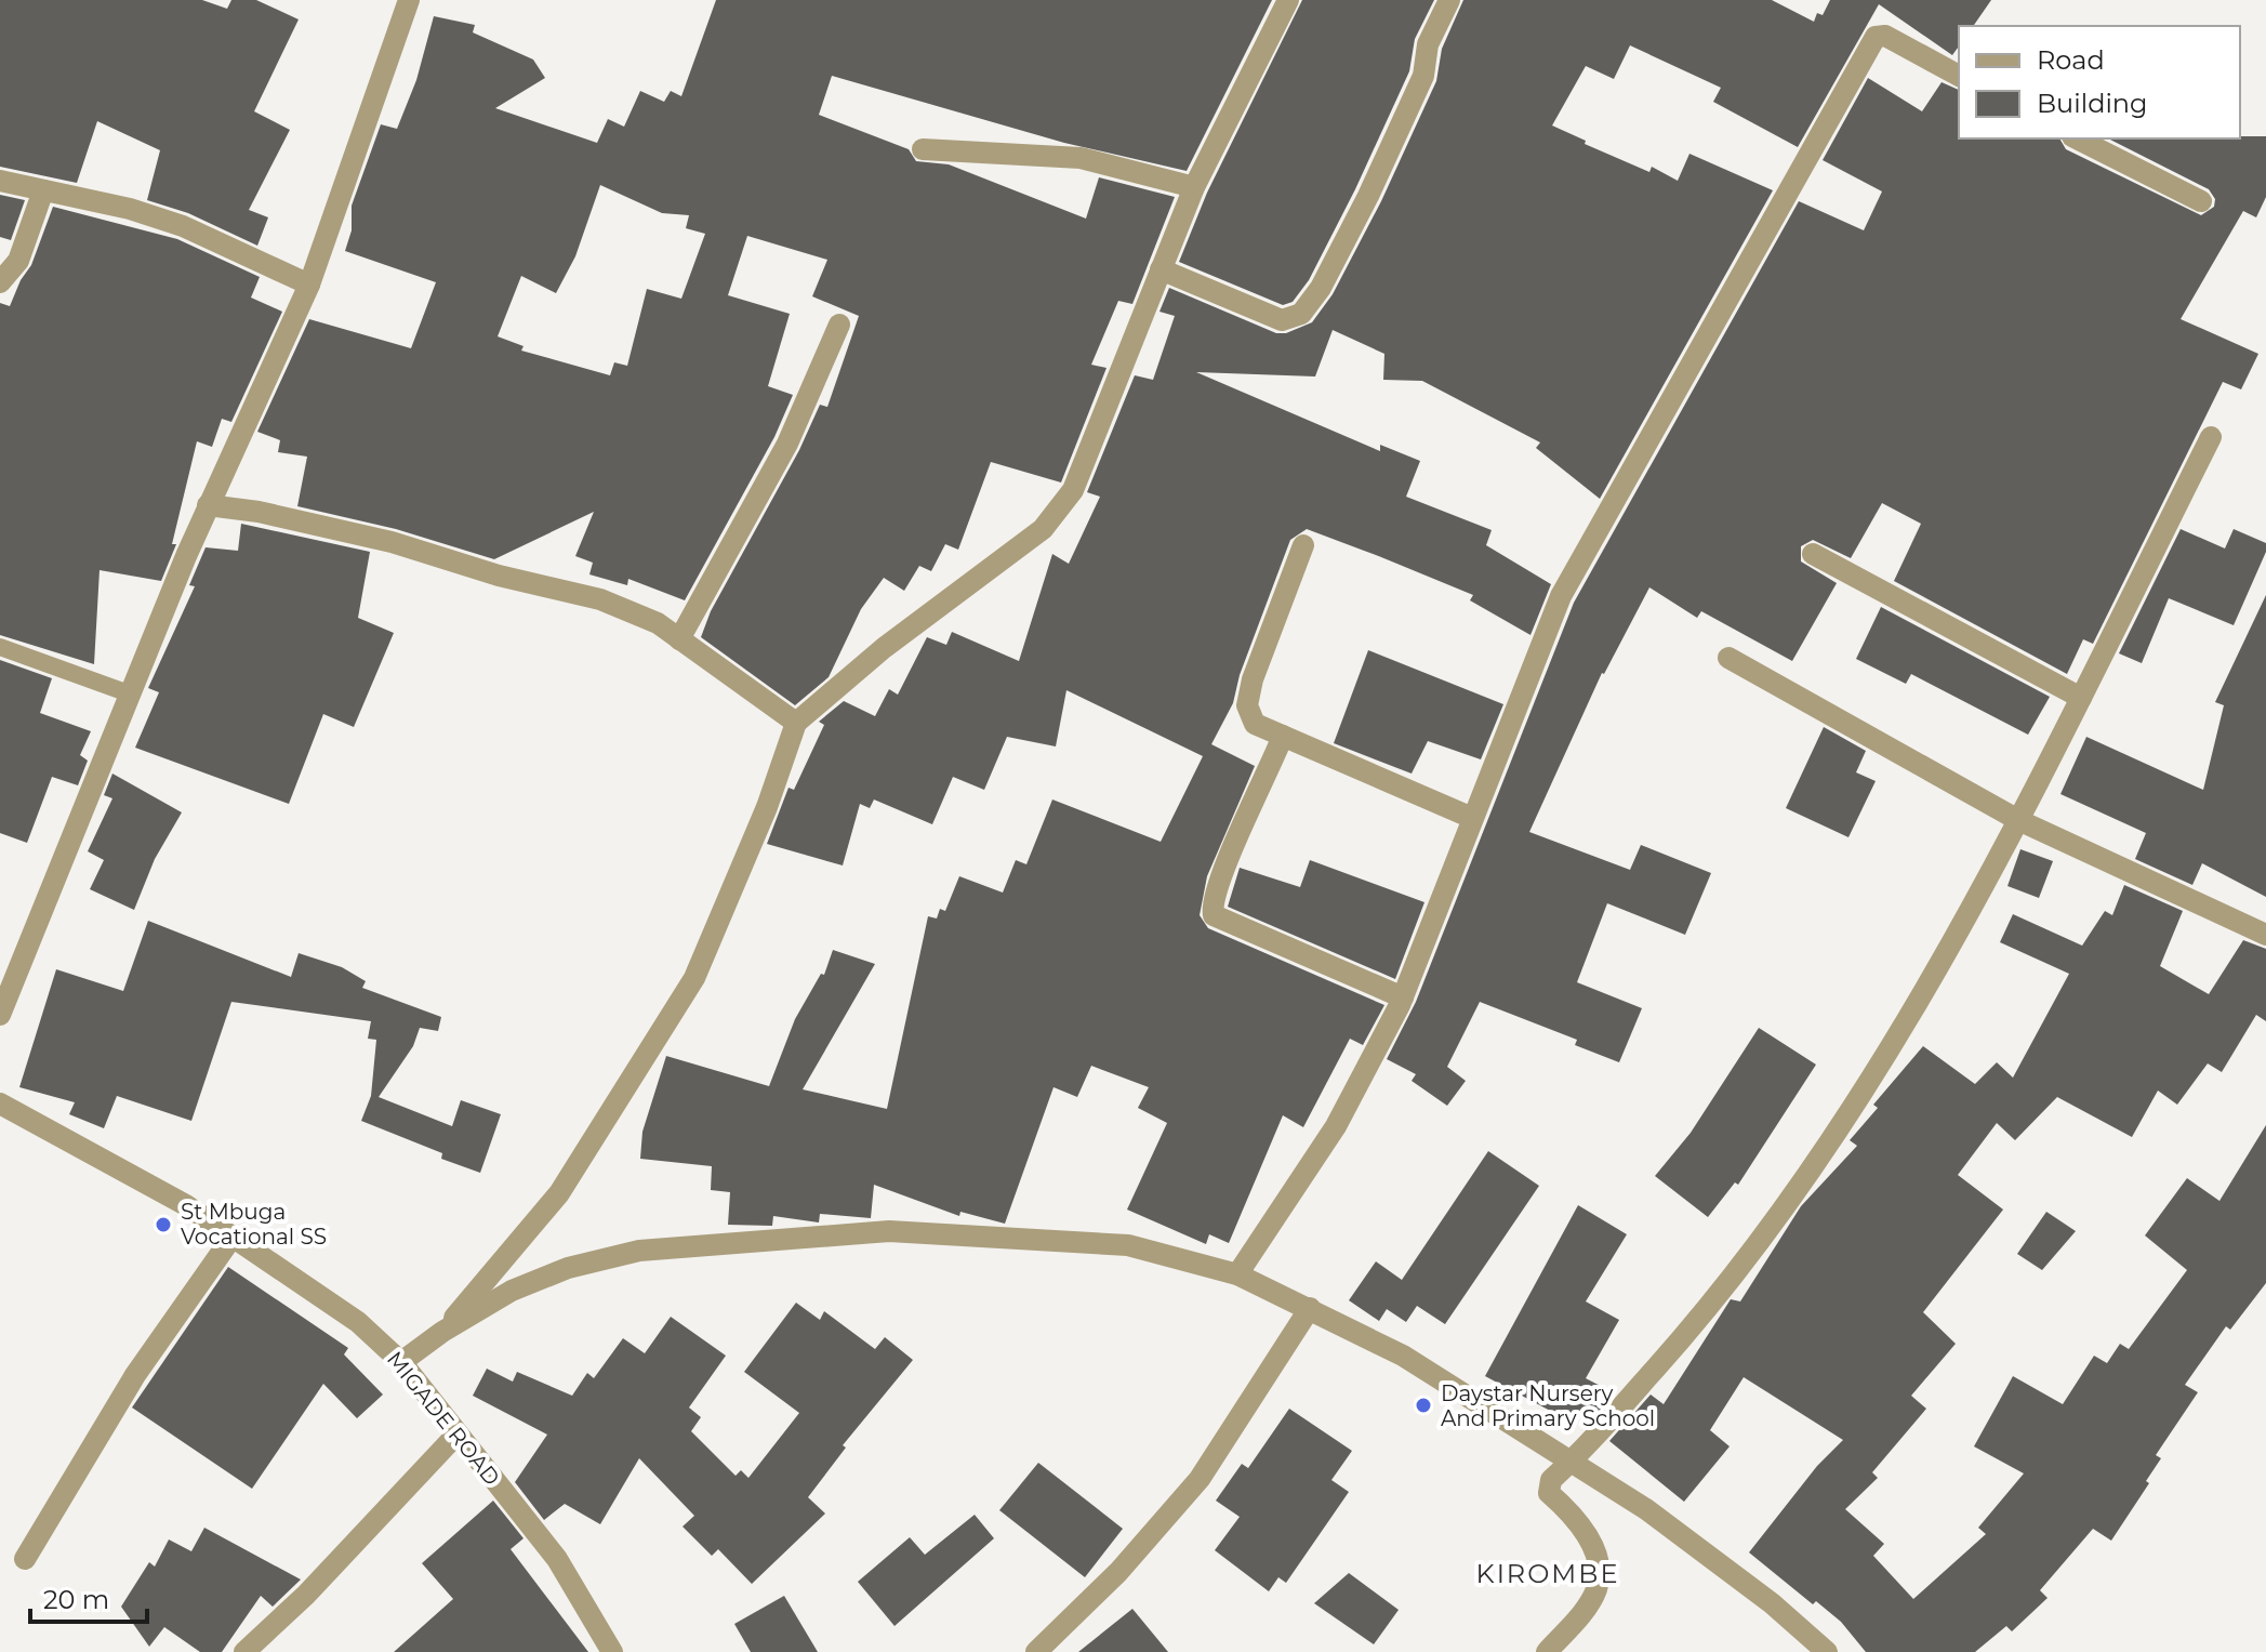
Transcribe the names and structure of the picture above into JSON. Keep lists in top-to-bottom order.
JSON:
{
  "streets": {
    "street": ["MIGADE ROAD"]
  },
  "districts": ["KIROMBE"],
  "places": ["St Mbuga Vocational SS", "Daystar Nursery And Primary School"],
  "legend": ["Road", "Building"],
  "scale_bar": "20 m"
}
